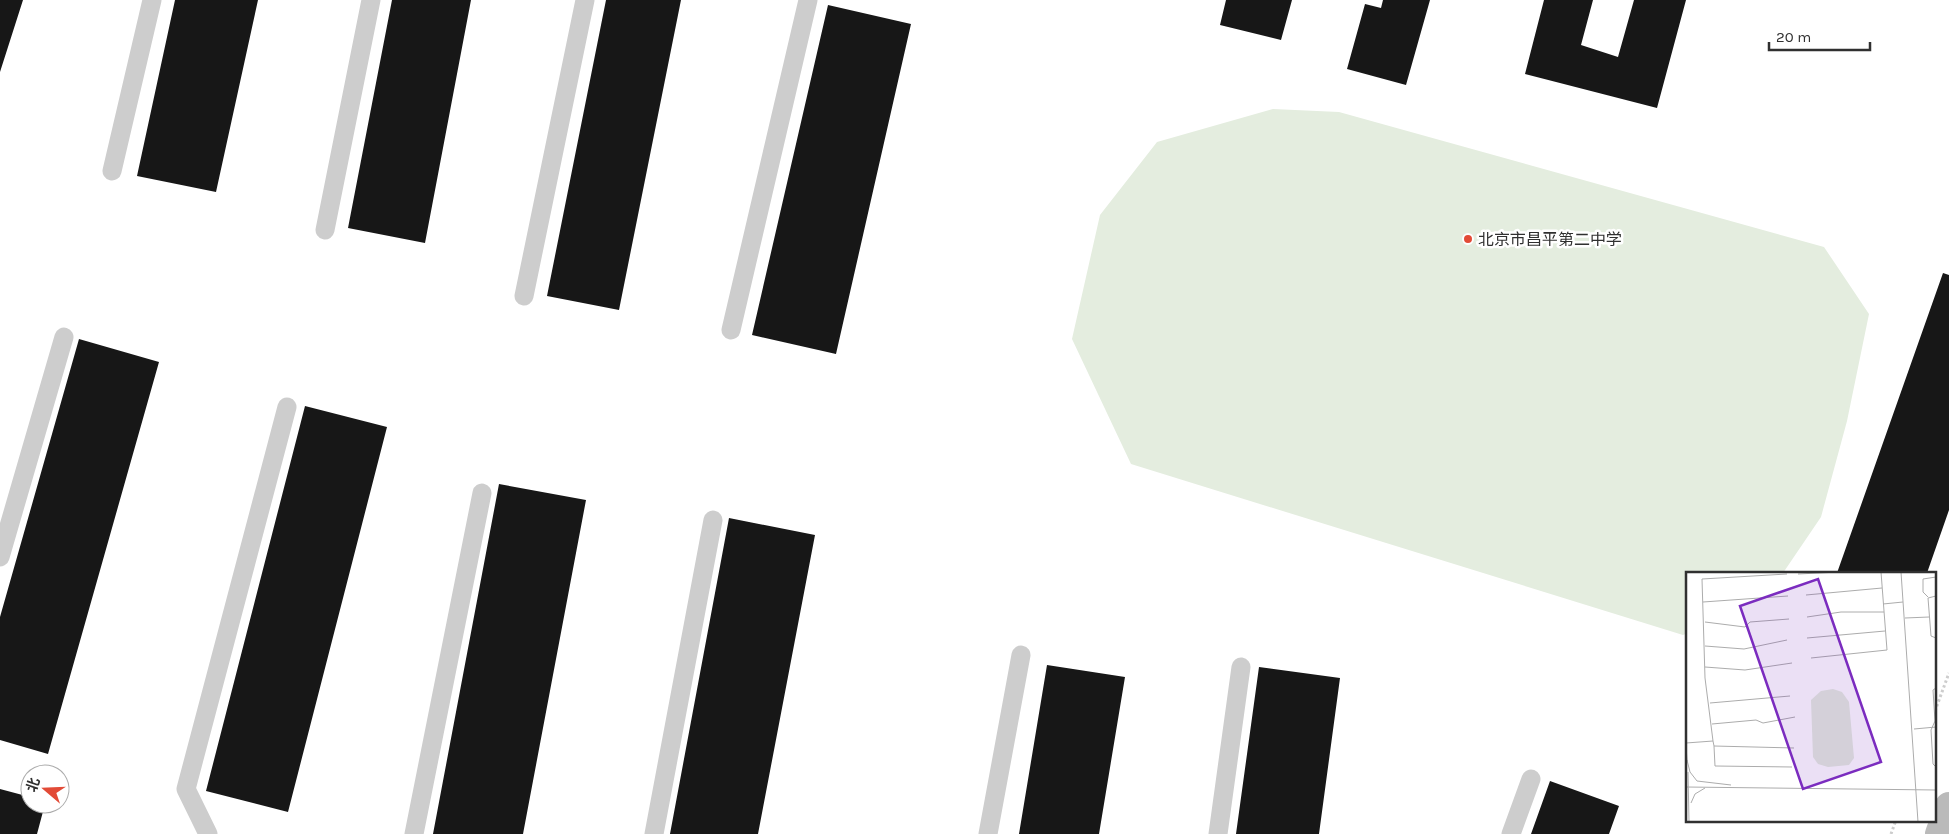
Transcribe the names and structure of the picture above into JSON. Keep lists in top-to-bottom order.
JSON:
{
  "places": ["北京市昌平第二中学"],
  "scale_bar": "20 m",
  "north": "left"
}
